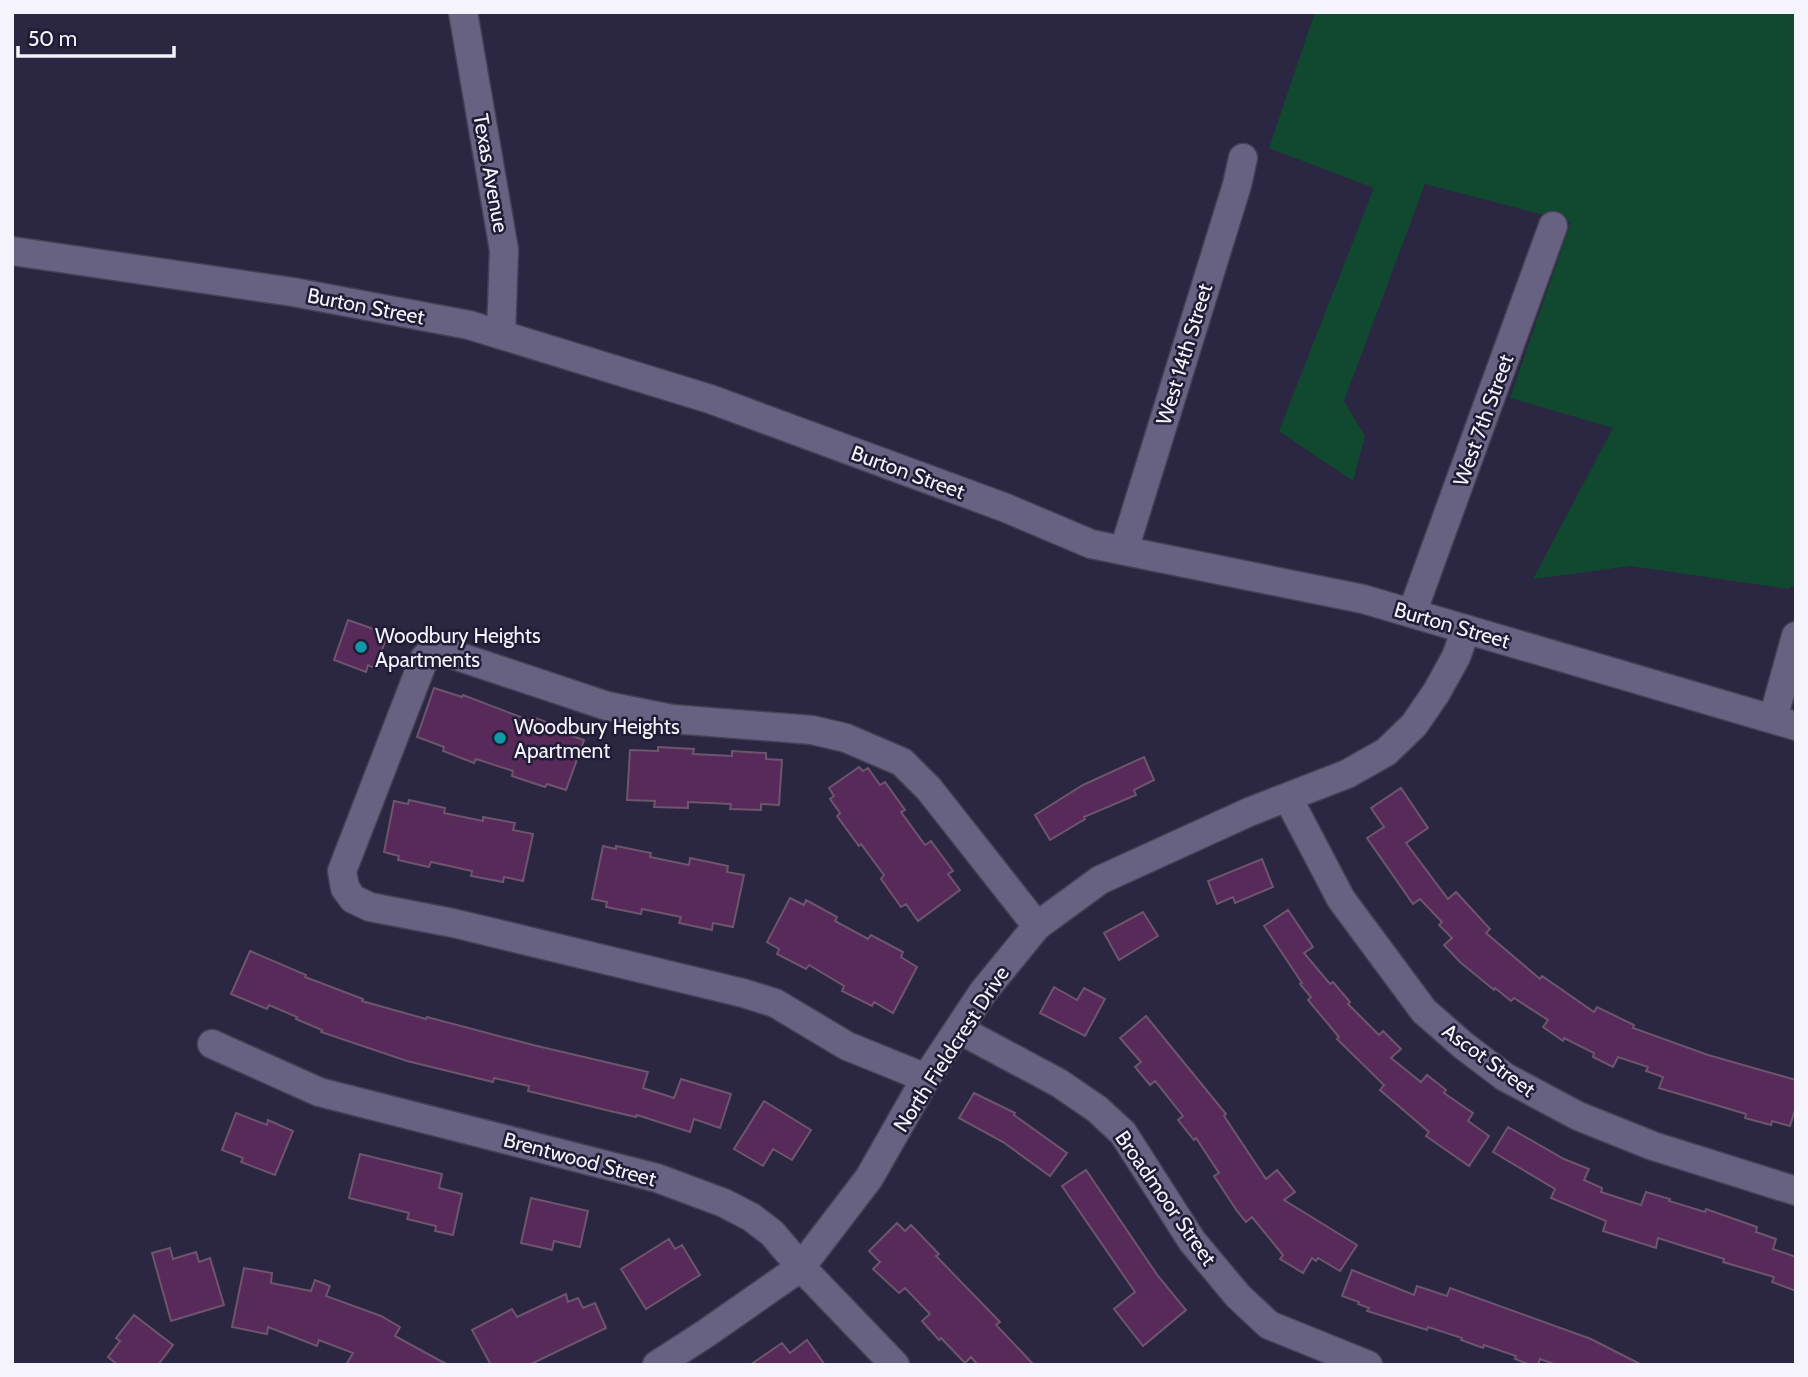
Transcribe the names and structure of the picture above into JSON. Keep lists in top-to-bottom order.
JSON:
{
  "streets": {
    "street": [
      "Texas Avenue",
      "Burton Street",
      "West 14th Street",
      "West 7th Street",
      "North Fieldcrest Drive",
      "Ascot Street",
      "Brentwood Street",
      "Broadmoor Street"
    ]
  },
  "crossings": [
    ["Texas Avenue", "Burton Street"],
    ["Burton Street", "West 14th Street"],
    ["Burton Street", "West 7th Street"],
    ["Burton Street", "North Fieldcrest Drive"],
    ["North Fieldcrest Drive", "Ascot Street"],
    ["North Fieldcrest Drive", "Brentwood Street"],
    ["North Fieldcrest Drive", "Broadmoor Street"]
  ],
  "places": ["Woodbury Heights Apartments", "Woodbury Heights Apartment"],
  "scale_bar": "50 m"
}
